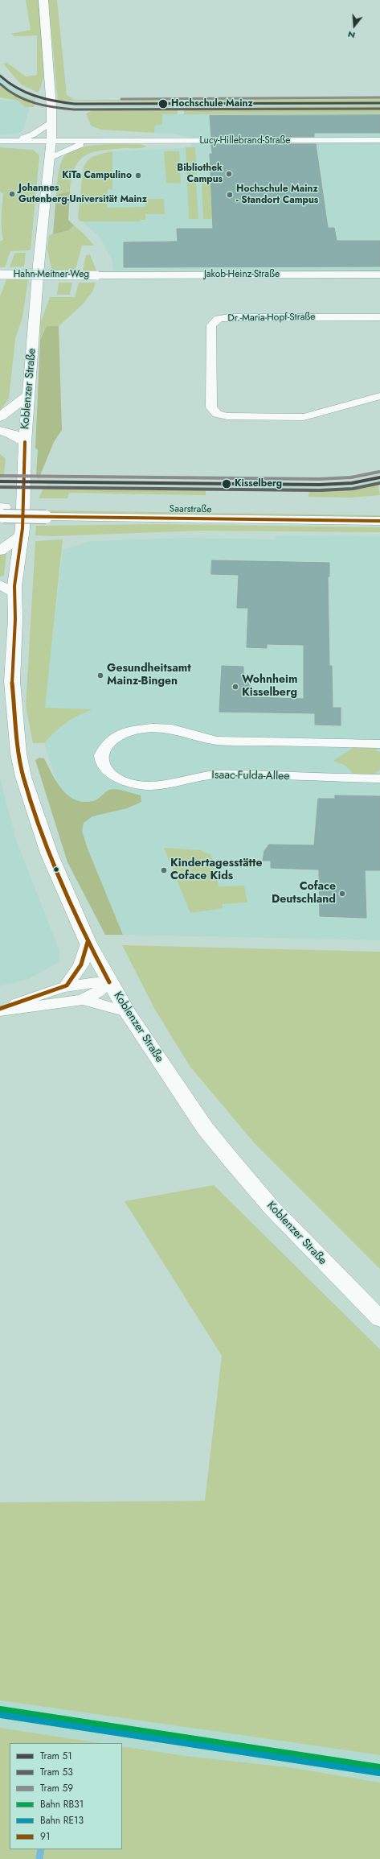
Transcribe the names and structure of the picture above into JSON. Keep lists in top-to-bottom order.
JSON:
{
  "streets": {
    "main road": ["Koblenzer Straße", "Saarstraße"],
    "street": [
      "Lucy-Hillebrand-Straße",
      "Hahn-Meitner-Weg",
      "Jakob-Heinz-Straße",
      "Dr.-Maria-Hopf-Straße",
      "Isaac-Fulda-Allee"
    ]
  },
  "crossings": [
    ["Lucy-Hillebrand-Straße", "Koblenzer Straße"],
    ["Hahn-Meitner-Weg", "Jakob-Heinz-Straße"]
  ],
  "places": [
    "Hochschule Mainz",
    "Bibliothek Campus",
    "KiTa Campulino",
    "Johannes Gutenberg-Universität Mainz",
    "Hochschule Mainz - Standort Campus",
    "Kisselberg",
    "Gesundheitsamt Mainz-Bingen",
    "Wohnheim Kisselberg",
    "Kindertagesstätte Coface Kids",
    "Coface Deutschland"
  ],
  "lines": [
    "tram line 51",
    "tram line 53",
    "tram line 59",
    "transit line 91",
    "rail line RB31",
    "rail line RE13"
  ],
  "legend": [
    "Tram 51",
    "Tram 53",
    "Tram 59",
    "Bahn RB31",
    "Bahn RE13",
    "91"
  ],
  "north": "bottom"
}
